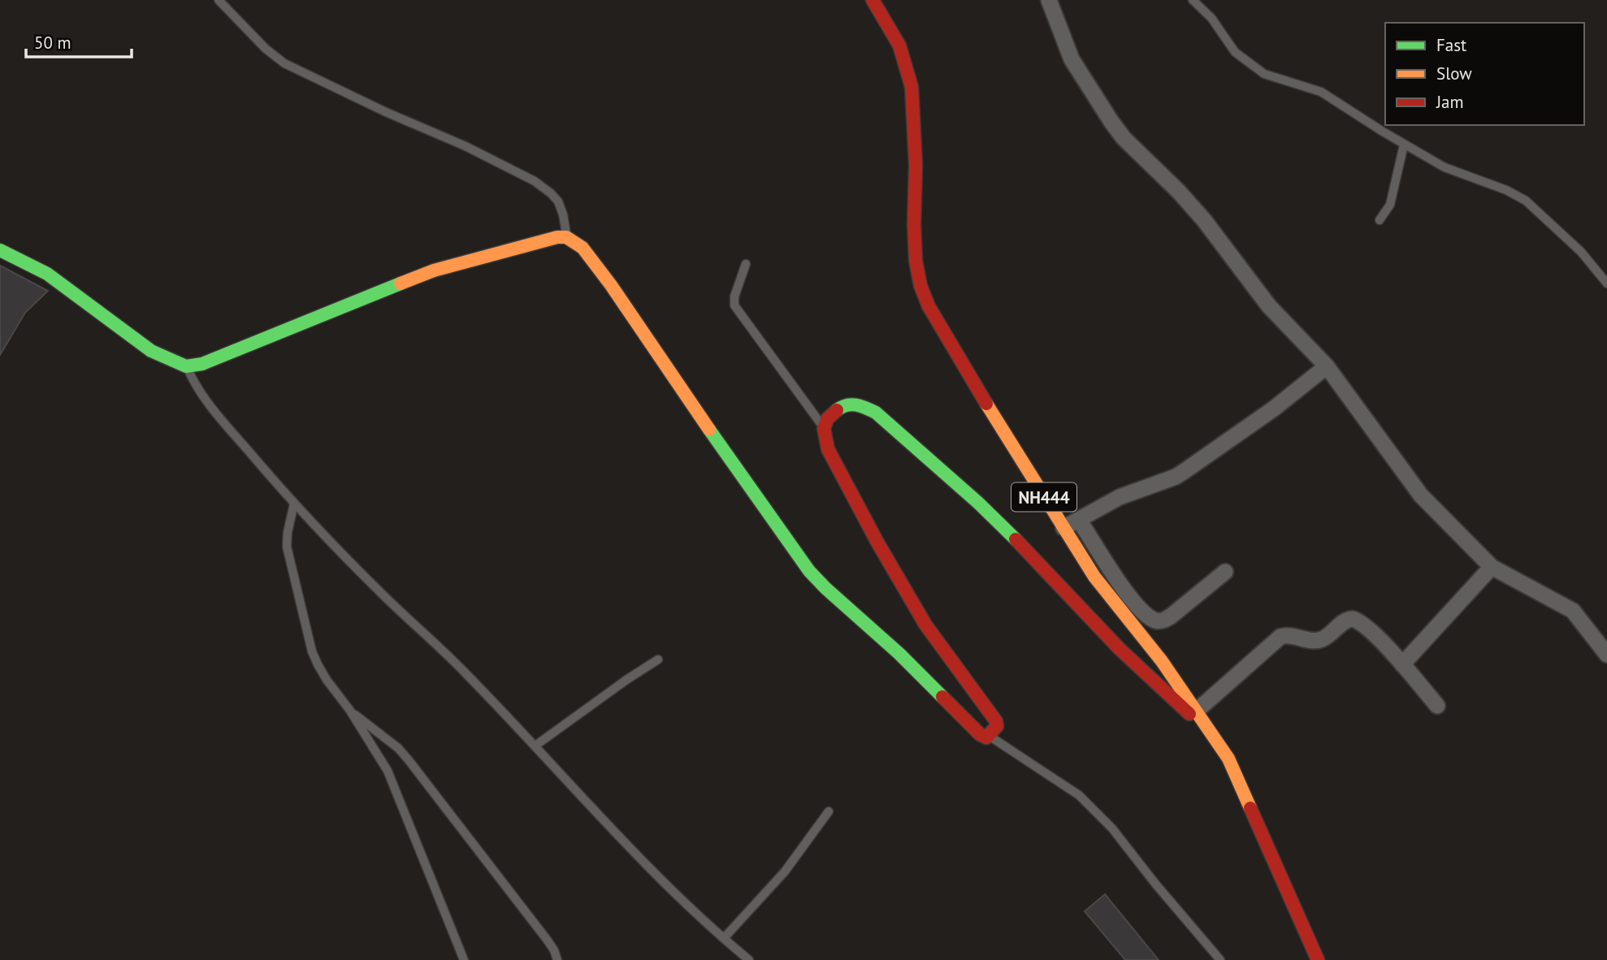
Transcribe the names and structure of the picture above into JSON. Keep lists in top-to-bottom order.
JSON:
{
  "streets": {
    "main road": ["NH444"]
  },
  "legend": ["Fast", "Slow", "Jam"],
  "scale_bar": "50 m"
}
